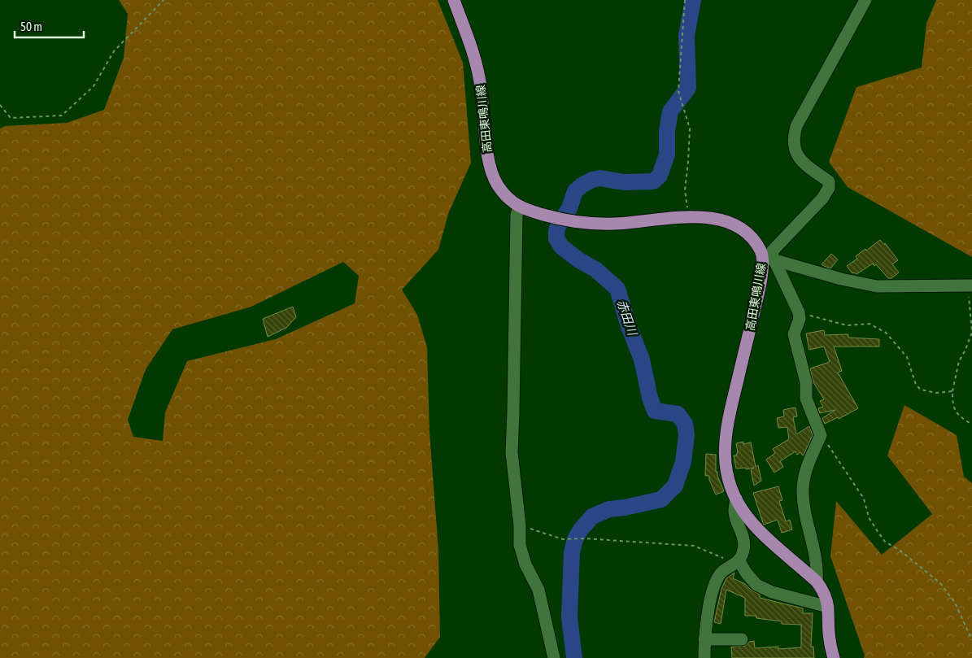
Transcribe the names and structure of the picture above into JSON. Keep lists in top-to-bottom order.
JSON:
{
  "streets": {
    "main road": ["高田東鳴川線"]
  },
  "water": ["赤田川"],
  "scale_bar": "50 m"
}
